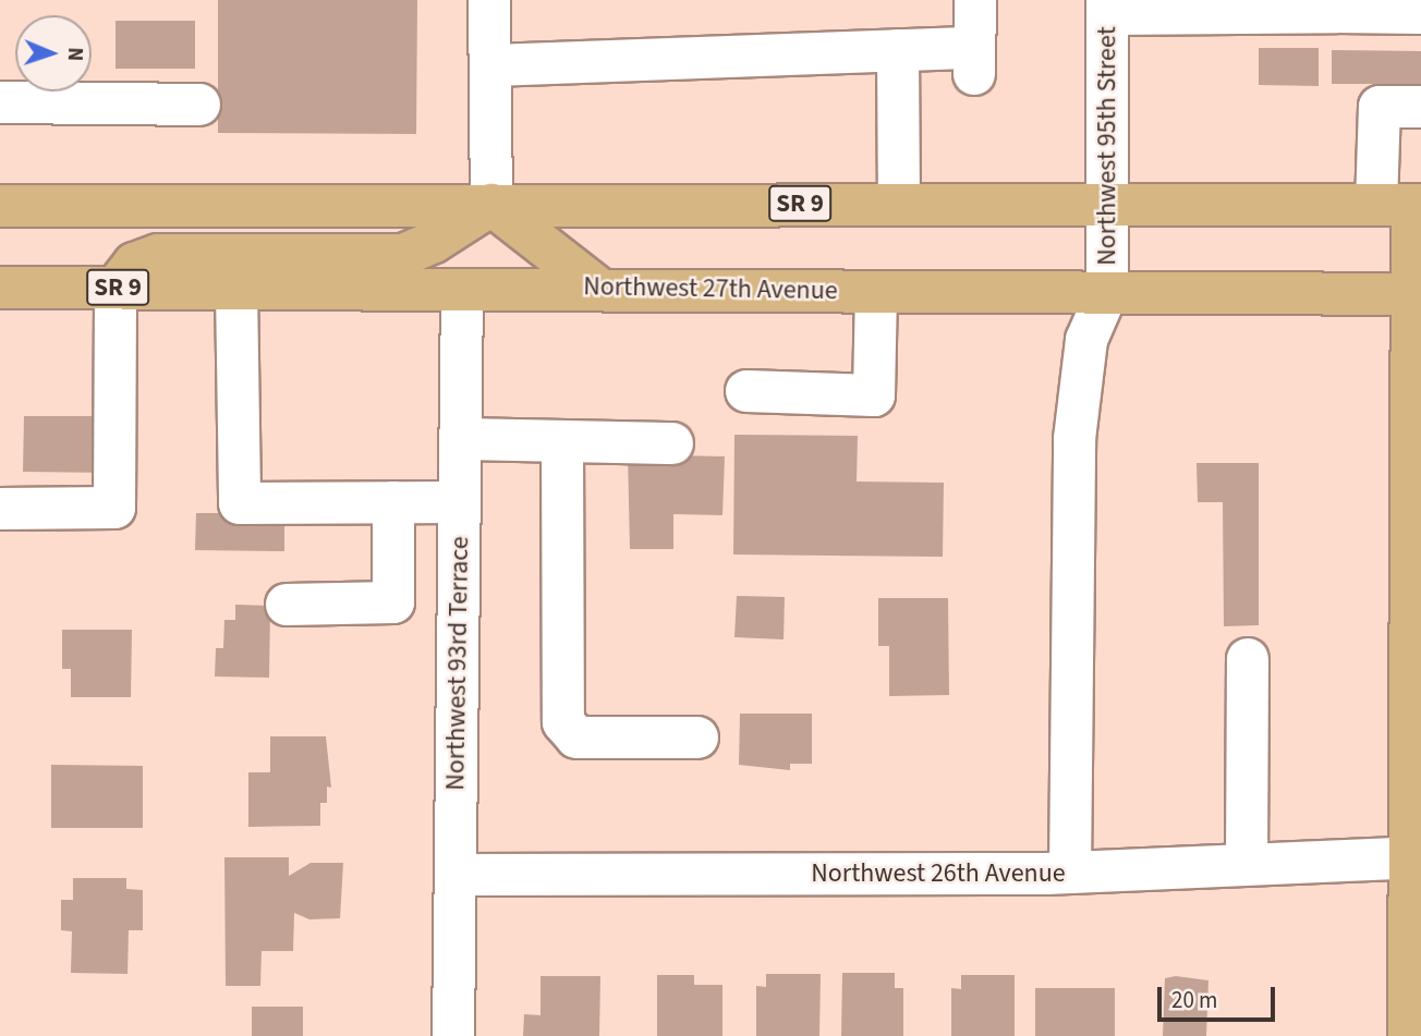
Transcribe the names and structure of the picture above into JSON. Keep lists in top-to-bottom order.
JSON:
{
  "streets": {
    "main road": ["SR 9", "Northwest 27th Avenue"],
    "street": ["Northwest 95th Street", "Northwest 93rd Terrace", "Northwest 26th Avenue"]
  },
  "crossings": [
    ["Northwest 95th Street", "SR 9"],
    ["Northwest 95th Street", "Northwest 27th Avenue"],
    ["Northwest 27th Avenue", "Northwest 93rd Terrace"],
    ["Northwest 93rd Terrace", "Northwest 26th Avenue"]
  ],
  "scale_bar": "20 m",
  "north": "right"
}
